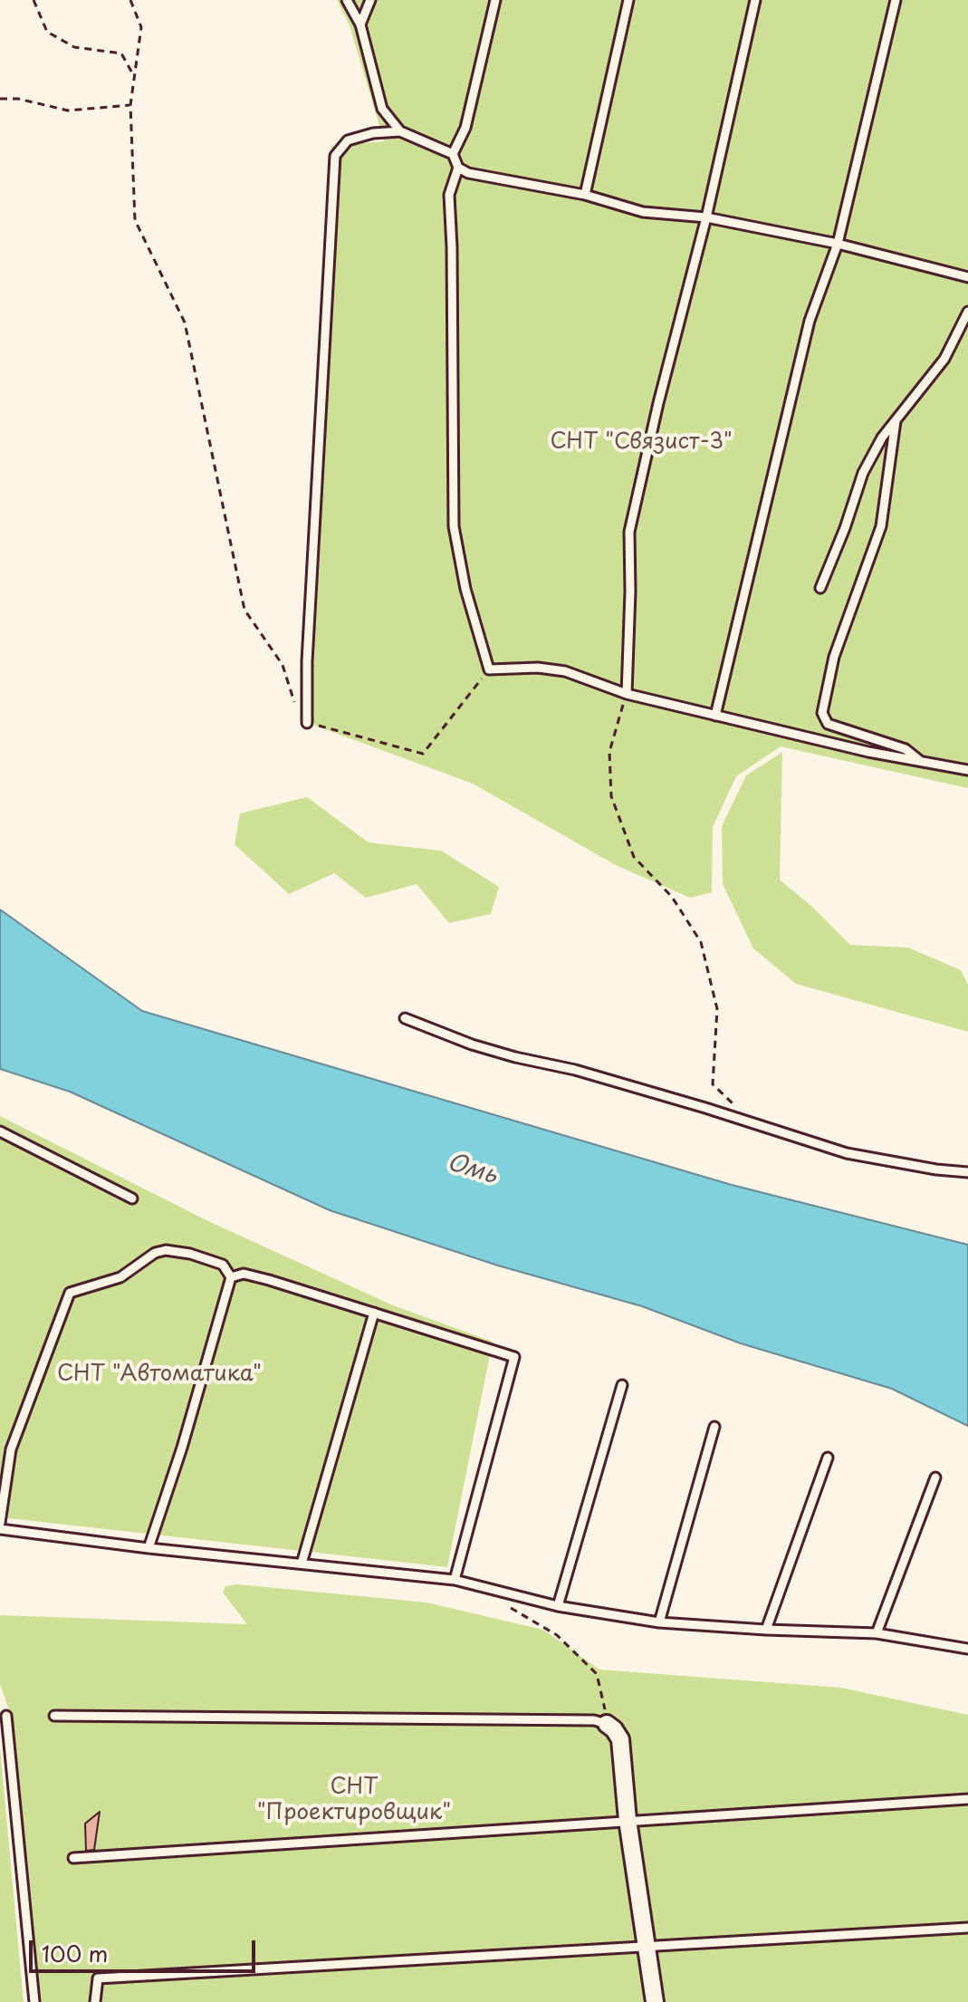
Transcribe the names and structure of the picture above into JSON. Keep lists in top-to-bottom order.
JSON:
{
  "water": ["Омь"],
  "parks": ["СНТ \"Связист-3\"", "СНТ \"Автоматика\"", "СНТ \"Проектировщик\""],
  "scale_bar": "100 m"
}
